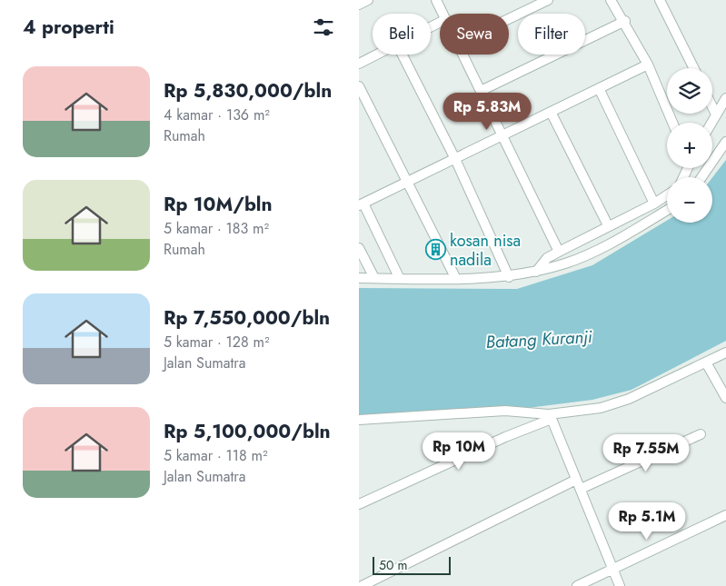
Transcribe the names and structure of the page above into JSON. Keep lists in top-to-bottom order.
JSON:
{
  "water": ["Batang Kuranji"],
  "places": {
    "building": ["kosan nisa nadila"]
  },
  "scale_bar": "50 m",
  "page": {
    "heading": "4 properti",
    "chip": ["Beli", "Sewa", "Filter"],
    "list": [
      {
        "name": "Rp 5,830,000/bln",
        "note": "4 kamar · 136 m² · Rumah"
      },
      {
        "name": "Rp 10M/bln",
        "note": "5 kamar · 183 m² · Rumah"
      },
      {
        "name": "Rp 7,550,000/bln",
        "note": "5 kamar · 128 m² · Jalan Sumatra"
      },
      {
        "name": "Rp 5,100,000/bln",
        "note": "5 kamar · 118 m² · Jalan Sumatra"
      }
    ],
    "map_buttons": ["+", "−"],
    "price": [
      "Rp 5.83M",
      "Rp 10M",
      "Rp 7.55M",
      "Rp 5.1M"
    ],
    "scale": "50 m"
  }
}
